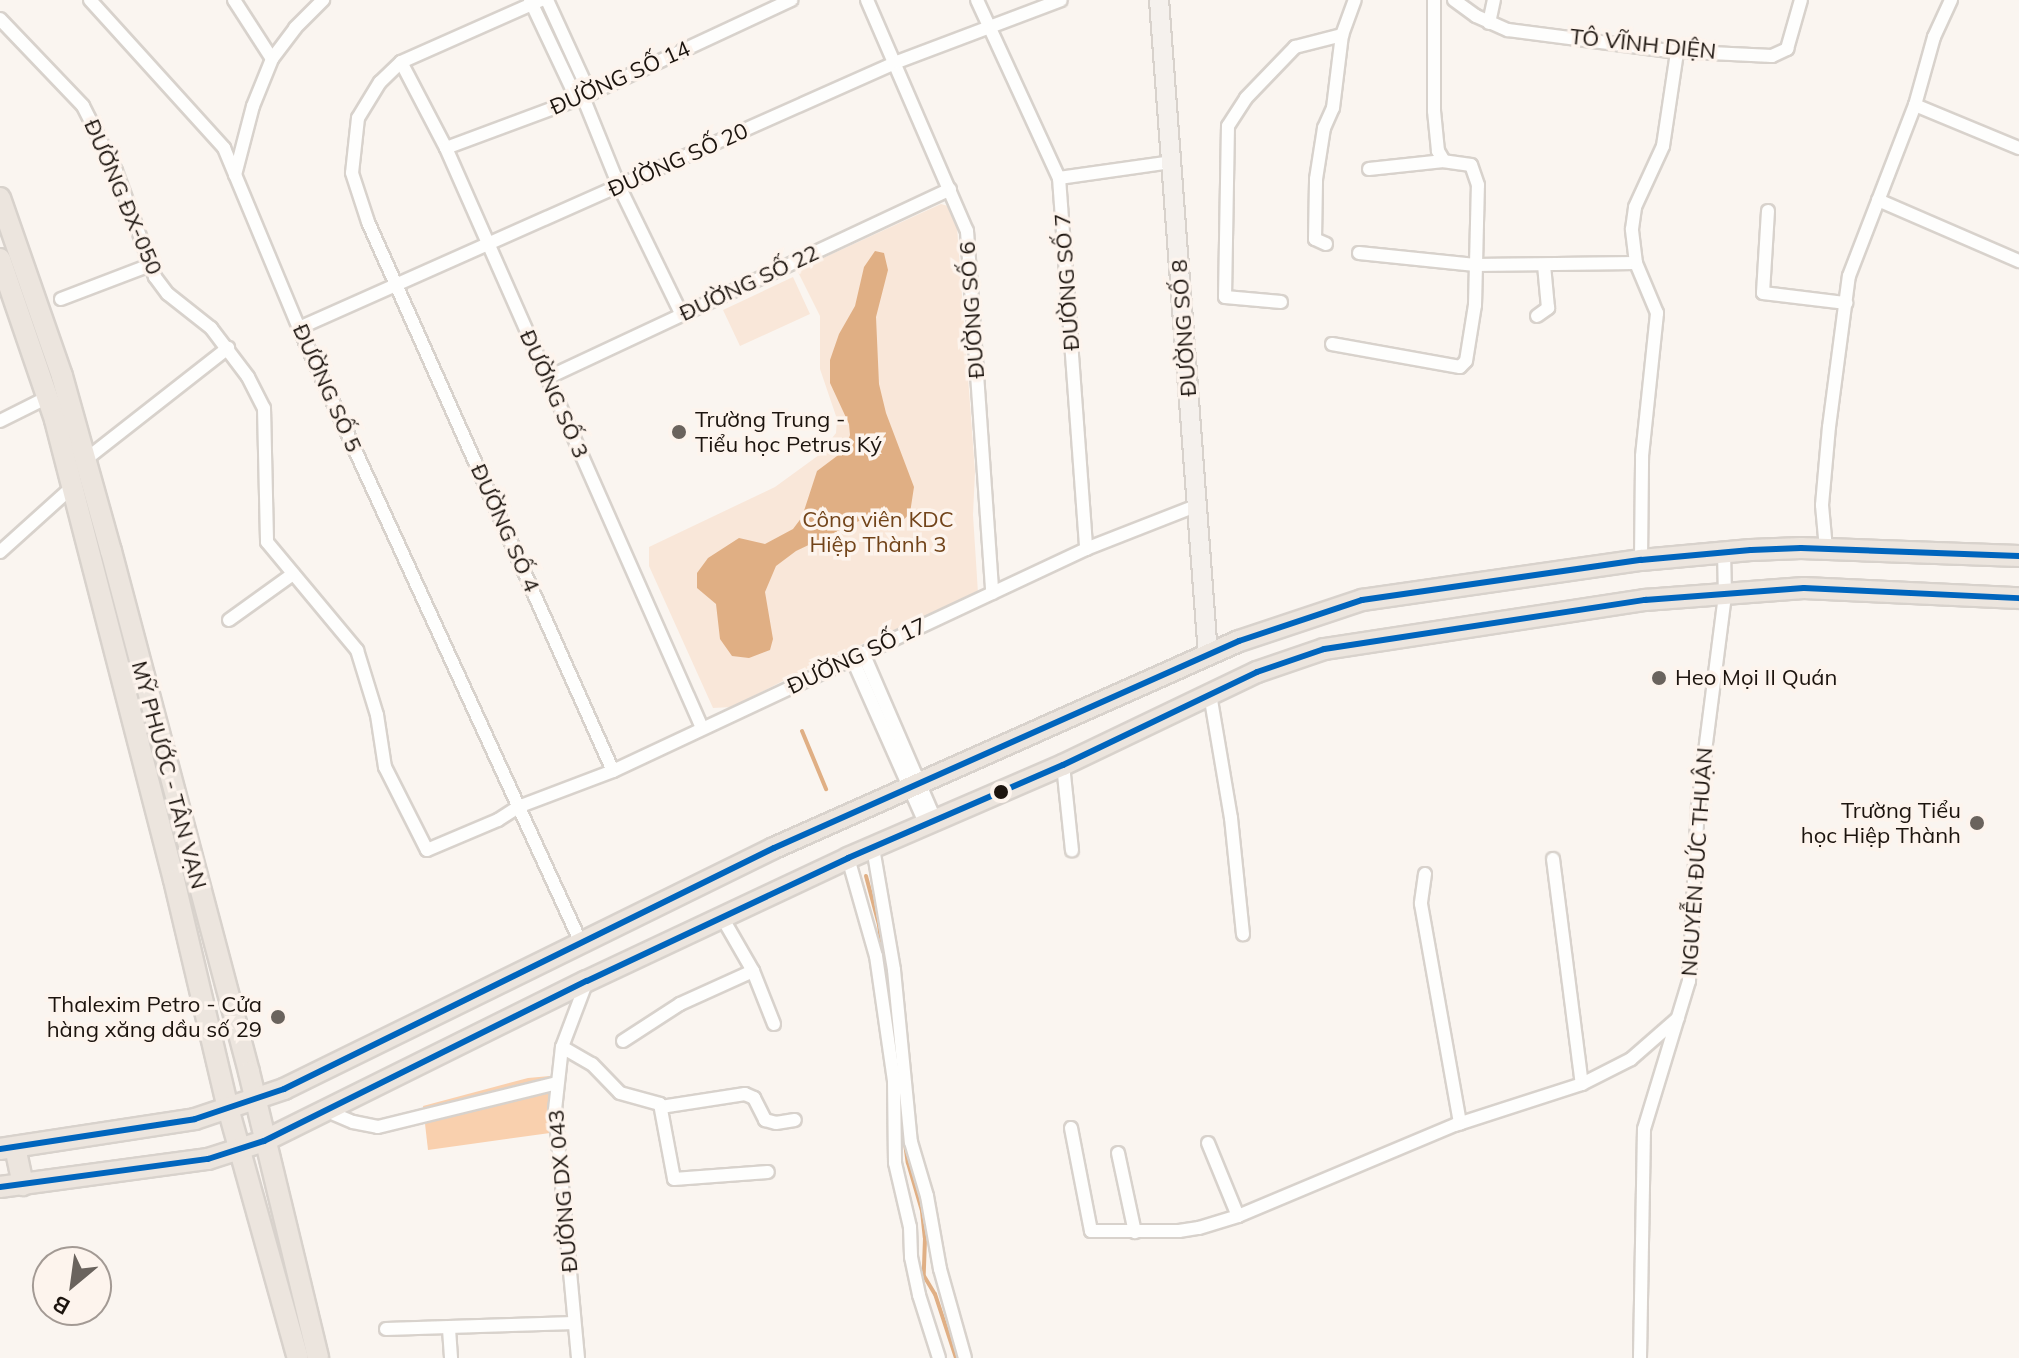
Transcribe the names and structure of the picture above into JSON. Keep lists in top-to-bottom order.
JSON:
{
  "streets": {
    "main road": ["MỸ PHƯỚC - TÂN VẠN"],
    "street": [
      "TÔ VĨNH DIỆN",
      "ĐƯỜNG SỐ 14",
      "ĐƯỜNG SỐ 20",
      "ĐƯỜNG ĐX-050",
      "ĐƯỜNG SỐ 7",
      "ĐƯỜNG SỐ 22",
      "ĐƯỜNG SỐ 6",
      "ĐƯỜNG SỐ 8",
      "ĐƯỜNG SỐ 5",
      "ĐƯỜNG SỐ 3",
      "ĐƯỜNG SỐ 4",
      "ĐƯỜNG SỐ 17",
      "NGUYỄN ĐỨC THUẬN",
      "ĐƯỜNG DX 043"
    ]
  },
  "crossings": [
    ["ĐƯỜNG SỐ 14", "ĐƯỜNG SỐ 3"],
    ["ĐƯỜNG SỐ 20", "ĐƯỜNG SỐ 7"],
    ["ĐƯỜNG SỐ 20", "ĐƯỜNG SỐ 6"],
    ["ĐƯỜNG SỐ 20", "ĐƯỜNG SỐ 5"],
    ["ĐƯỜNG SỐ 20", "ĐƯỜNG SỐ 3"],
    ["ĐƯỜNG SỐ 20", "ĐƯỜNG SỐ 4"],
    ["ĐƯỜNG ĐX-050", "ĐƯỜNG SỐ 17"],
    ["ĐƯỜNG SỐ 7", "ĐƯỜNG SỐ 17"],
    ["ĐƯỜNG SỐ 22", "ĐƯỜNG SỐ 6"],
    ["ĐƯỜNG SỐ 22", "ĐƯỜNG SỐ 3"],
    ["ĐƯỜNG SỐ 6", "ĐƯỜNG SỐ 17"],
    ["ĐƯỜNG SỐ 8", "ĐƯỜNG SỐ 17"],
    ["ĐƯỜNG SỐ 5", "ĐƯỜNG SỐ 17"],
    ["ĐƯỜNG SỐ 3", "ĐƯỜNG SỐ 4"],
    ["ĐƯỜNG SỐ 3", "ĐƯỜNG SỐ 17"],
    ["ĐƯỜNG SỐ 4", "ĐƯỜNG SỐ 17"]
  ],
  "parks": ["Công viên KDC Hiệp Thành 3"],
  "places": [
    "Trường Trung - Tiểu học Petrus Ký",
    "Heo Mọi II Quán",
    "Trường Tiểu học Hiệp Thành",
    "Thalexim Petro - Cửa hàng xăng dầu số 29"
  ],
  "north": "bottom left"
}
